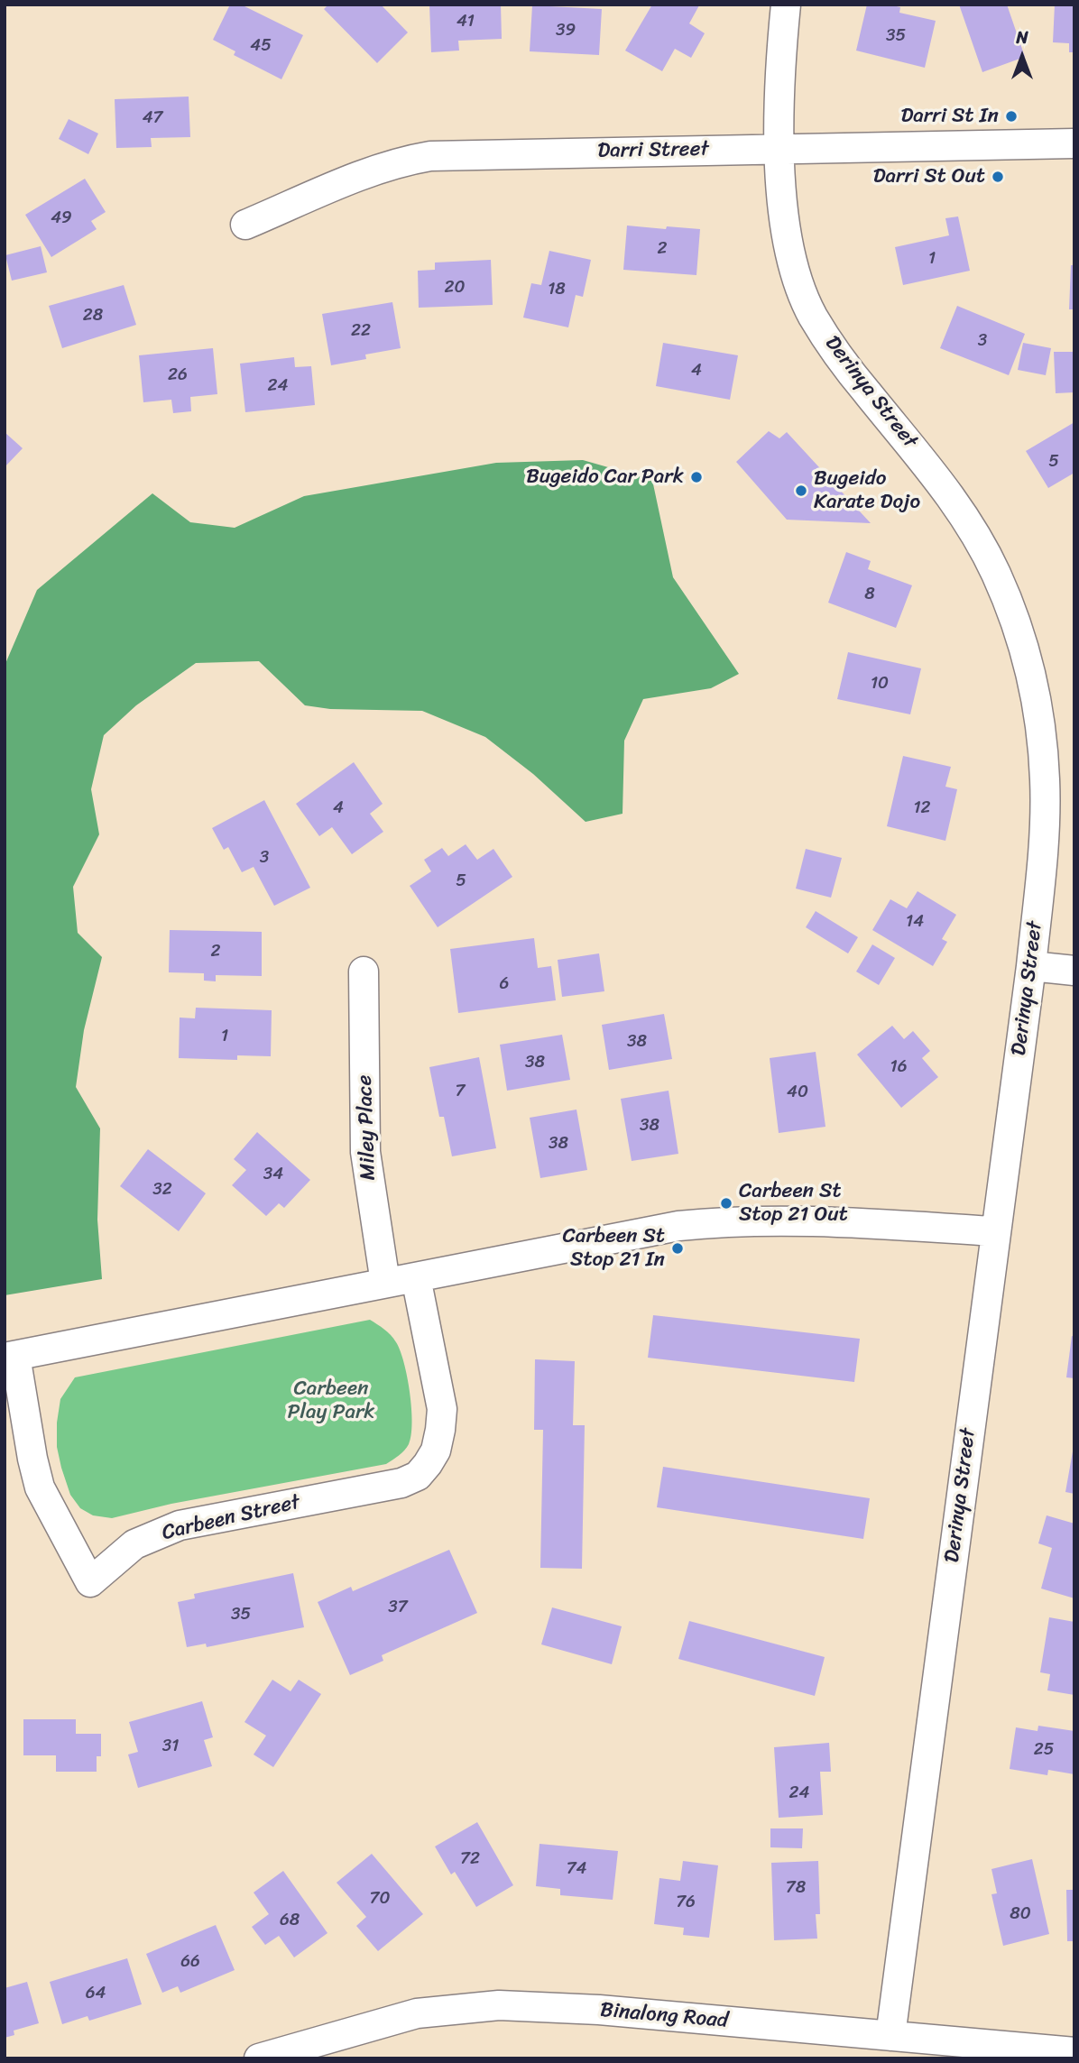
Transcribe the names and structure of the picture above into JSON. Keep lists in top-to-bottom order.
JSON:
{
  "streets": {
    "street": [
      "Darri Street",
      "Derinya Street",
      "Miley Place",
      "Carbeen Street",
      "Binalong Road"
    ]
  },
  "crossings": [
    ["Darri Street", "Derinya Street"],
    ["Derinya Street", "Carbeen Street"],
    ["Derinya Street", "Binalong Road"],
    ["Miley Place", "Carbeen Street"]
  ],
  "parks": ["Carbeen Play Park"],
  "places": [
    "Darri St In",
    "Darri St Out",
    "Bugeido Car Park",
    "Bugeido Karate Dojo",
    "Carbeen St Stop 21 Out",
    "Carbeen St Stop 21 In"
  ],
  "house_numbers": [
    "41",
    "39",
    "35",
    "45",
    "47",
    "49",
    "2",
    "1",
    "20",
    "18",
    "28",
    "22",
    "3",
    "4",
    "26",
    "24",
    "5",
    "8",
    "10",
    "4",
    "12",
    "3",
    "5",
    "14",
    "2",
    "6",
    "1",
    "38",
    "38",
    "16",
    "7",
    "40",
    "38",
    "38",
    "34",
    "32",
    "37",
    "35",
    "31",
    "25",
    "24",
    "72",
    "74",
    "78",
    "70",
    "76",
    "80",
    "68",
    "66",
    "64"
  ],
  "north": "top"
}
